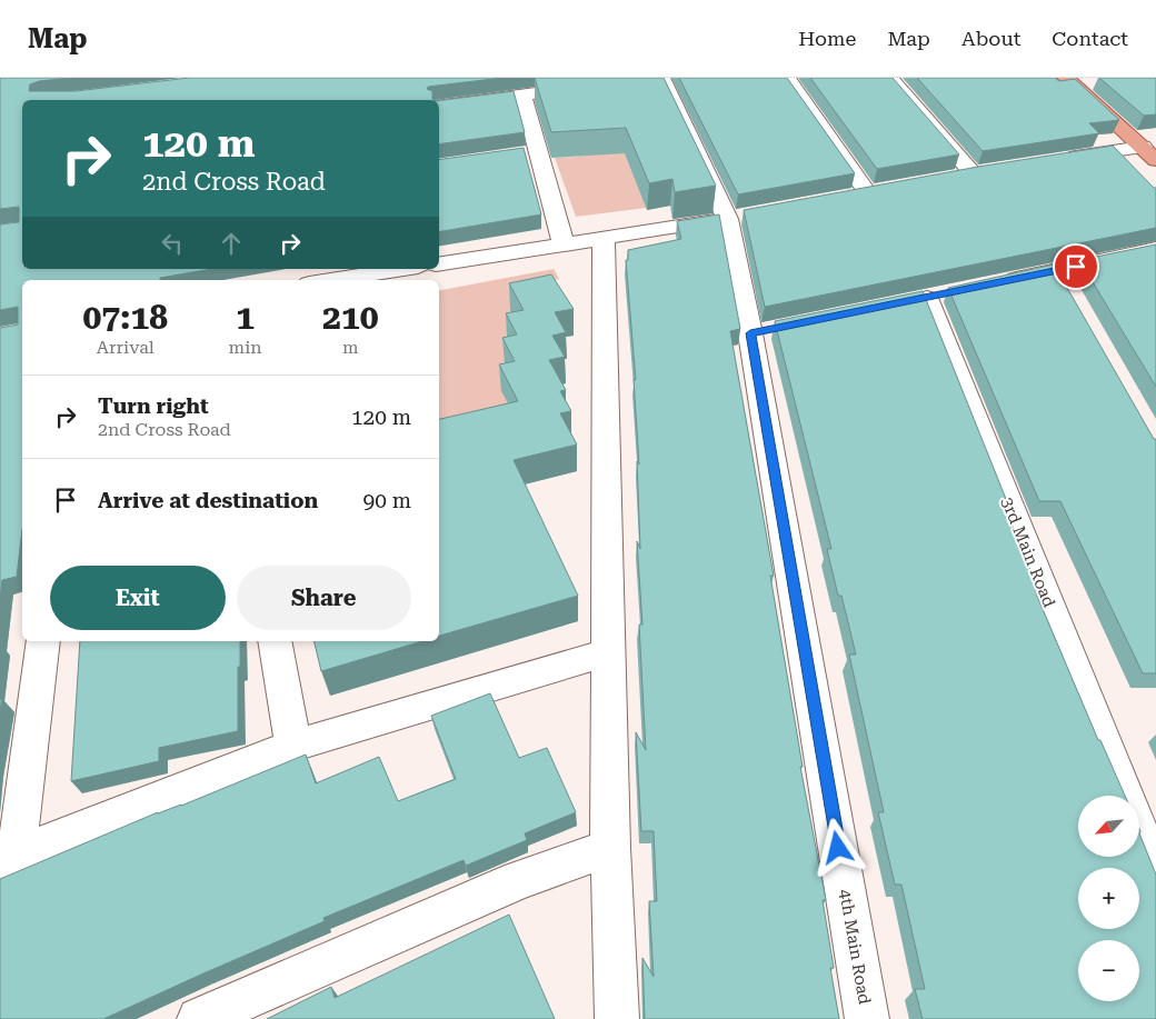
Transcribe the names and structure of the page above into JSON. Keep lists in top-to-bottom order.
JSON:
{
  "streets": {
    "street": ["3rd Main Road", "4th Main Road"]
  },
  "north": "bottom left",
  "page": {
    "header": "Map",
    "nav": [
      "Home",
      "Map",
      "About",
      "Contact"
    ],
    "turn": ["120 m", "2nd Cross Road"],
    "eta": [
      "07:18",
      "Arrival",
      "1",
      "min",
      "210",
      "m"
    ],
    "list": [
      {
        "name": "Turn right",
        "note": "2nd Cross Road",
        "value": "120 m"
      },
      {
        "name": "Arrive at destination",
        "value": "90 m"
      }
    ],
    "buttons": ["Exit", "Share"],
    "map_buttons": ["+", "−"]
  }
}
